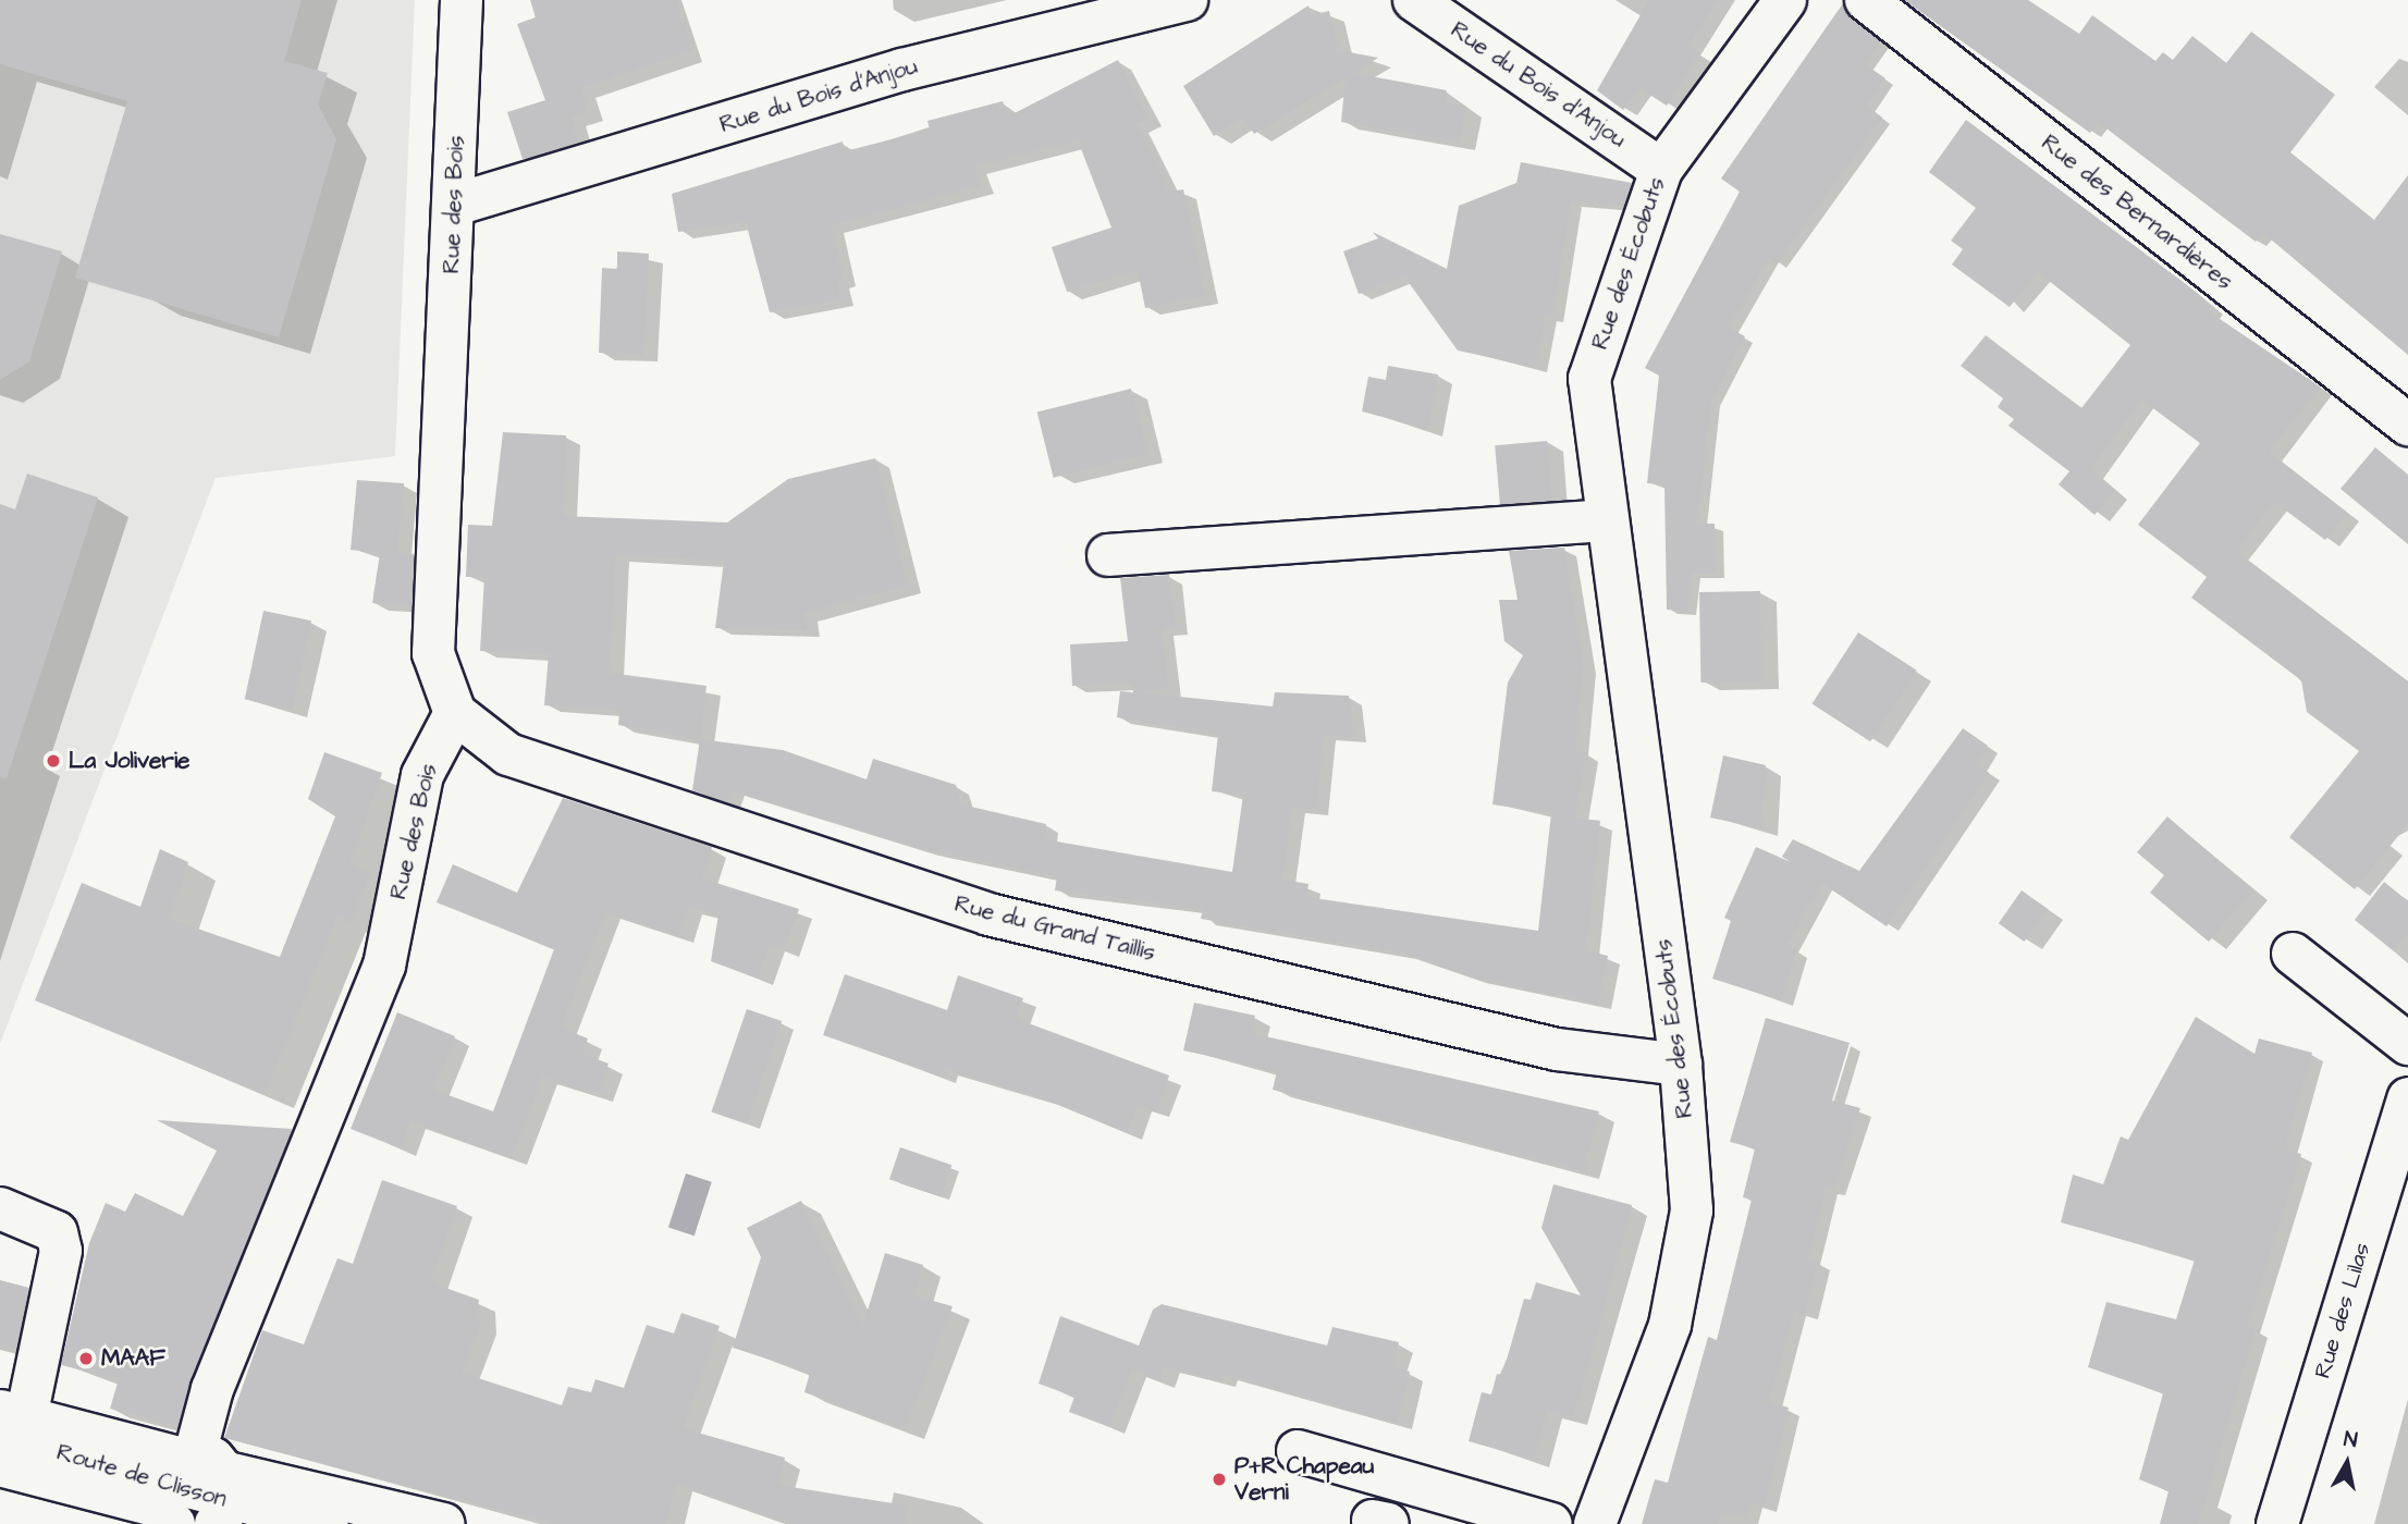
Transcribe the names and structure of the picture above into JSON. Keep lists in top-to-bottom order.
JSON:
{
  "streets": {
    "street": [
      "Rue du Bois d'Anjou",
      "Rue des Bois",
      "Rue des Bernardières",
      "Rue des Écobuts",
      "Rue du Grand Taillis",
      "Rue des Lilas",
      "Route de Clisson"
    ]
  },
  "crossings": [
    ["Rue du Bois d'Anjou", "Rue des Bois"],
    ["Rue du Bois d'Anjou", "Rue des Écobuts"],
    ["Rue des Bois", "Rue du Grand Taillis"],
    ["Rue des Bois", "Route de Clisson"],
    ["Rue des Écobuts", "Rue du Grand Taillis"]
  ],
  "places": ["La Joliverie", "MAAF", "P+R Chapeau Verni"],
  "north": "top"
}
